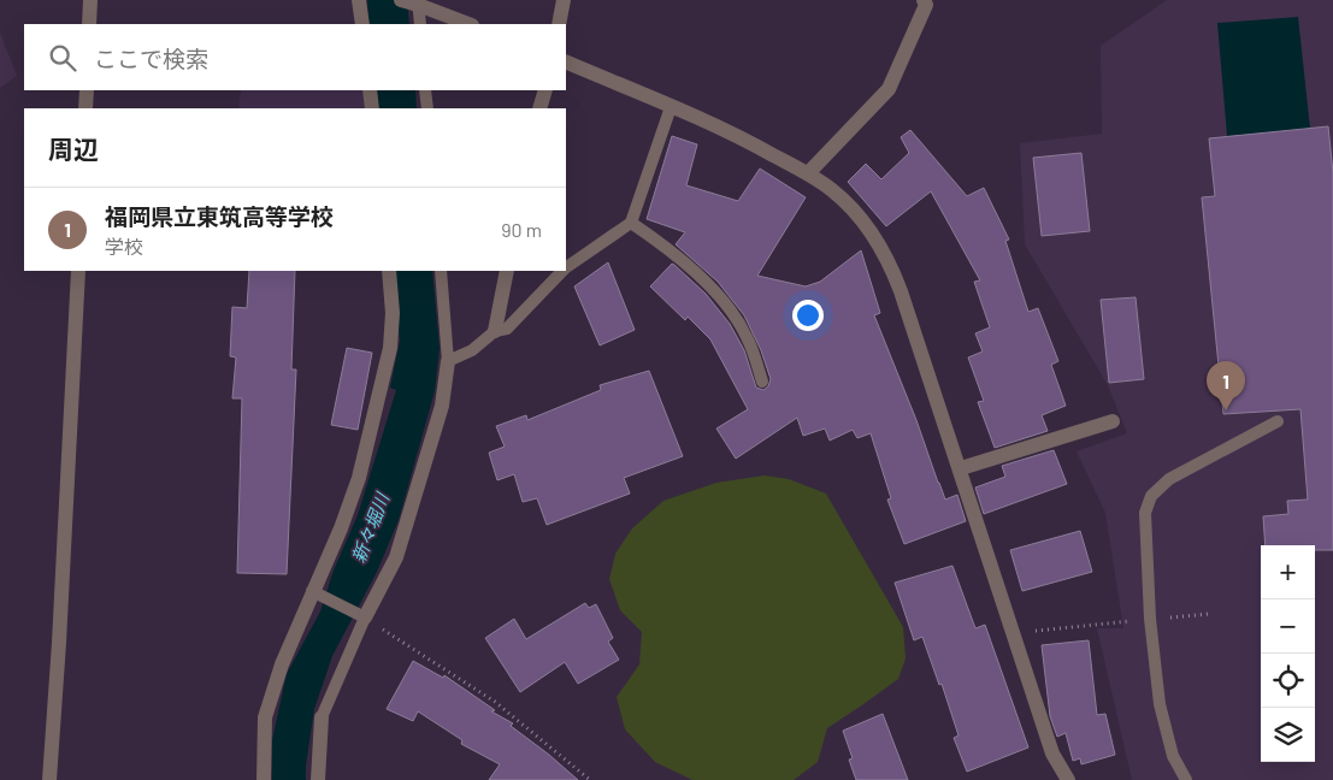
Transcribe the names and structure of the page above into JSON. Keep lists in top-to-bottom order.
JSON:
{
  "water": ["新々堀川"],
  "page": {
    "search": "ここで検索",
    "heading": "周辺",
    "list": [
      {
        "mark": "1",
        "name": "福岡県立東筑高等学校",
        "note": "学校",
        "value": "90 m"
      }
    ],
    "pins": "1",
    "map_buttons": ["+", "−"]
  }
}
